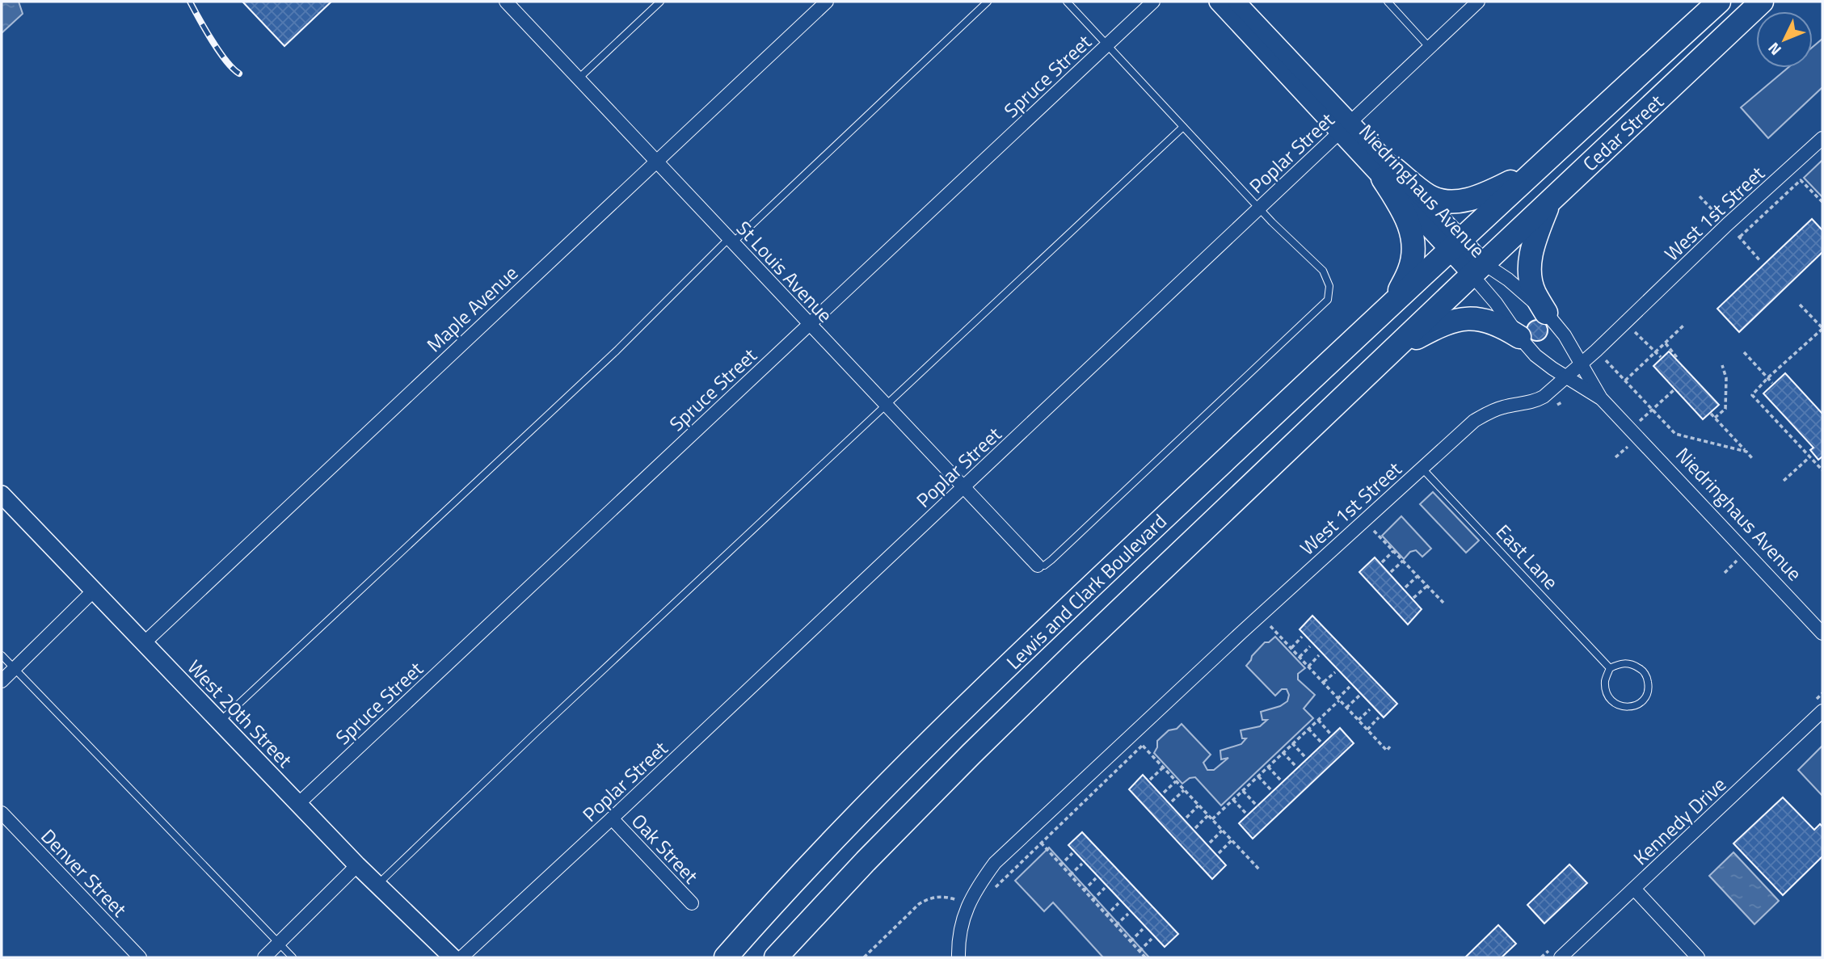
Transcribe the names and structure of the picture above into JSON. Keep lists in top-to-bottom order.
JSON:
{
  "streets": {
    "highway": ["Cedar Street", "Lewis and Clark Boulevard"],
    "street": [
      "Spruce Street",
      "Poplar Street",
      "Niedringhaus Avenue",
      "West 1st Street",
      "St Louis Avenue",
      "Maple Avenue",
      "West 20th Street",
      "Kennedy Drive",
      "Oak Street",
      "Denver Street"
    ],
    "lane": ["East Lane"]
  },
  "crossings": [
    ["Spruce Street", "St Louis Avenue"],
    ["Spruce Street", "West 20th Street"],
    ["Cedar Street", "Niedringhaus Avenue"],
    ["Cedar Street", "Lewis and Clark Boulevard"],
    ["Poplar Street", "Niedringhaus Avenue"],
    ["Poplar Street", "St Louis Avenue"],
    ["Poplar Street", "Oak Street"],
    ["Niedringhaus Avenue", "West 1st Street"],
    ["Niedringhaus Avenue", "Lewis and Clark Boulevard"],
    ["West 1st Street", "East Lane"],
    ["St Louis Avenue", "Maple Avenue"],
    ["Maple Avenue", "West 20th Street"]
  ],
  "north": "bottom left"
}
